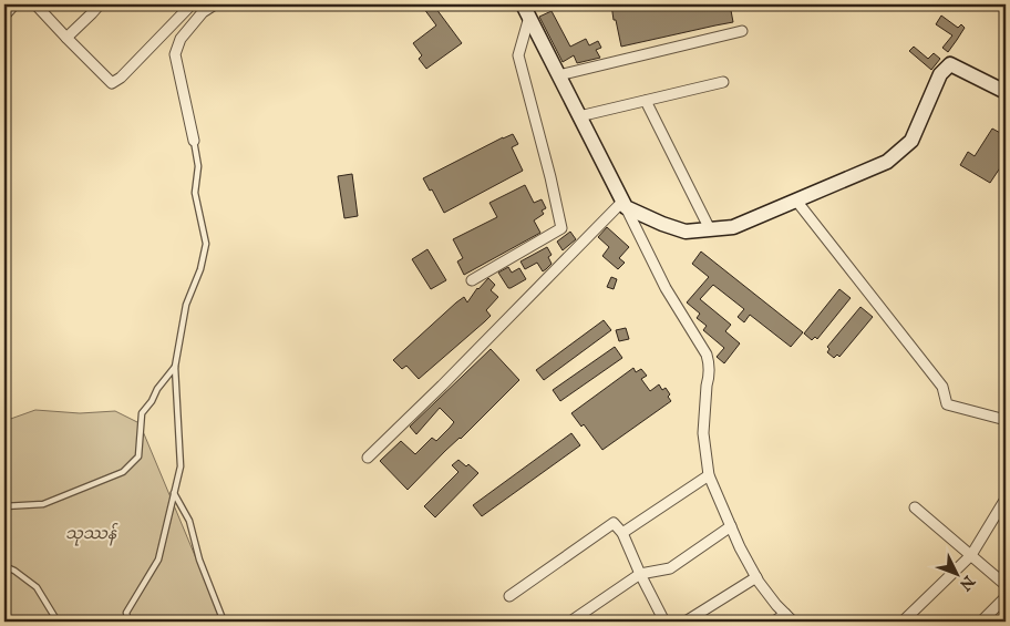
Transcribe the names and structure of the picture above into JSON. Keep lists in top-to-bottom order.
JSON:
{
  "parks": ["သုဿန်"],
  "north": "bottom right"
}
